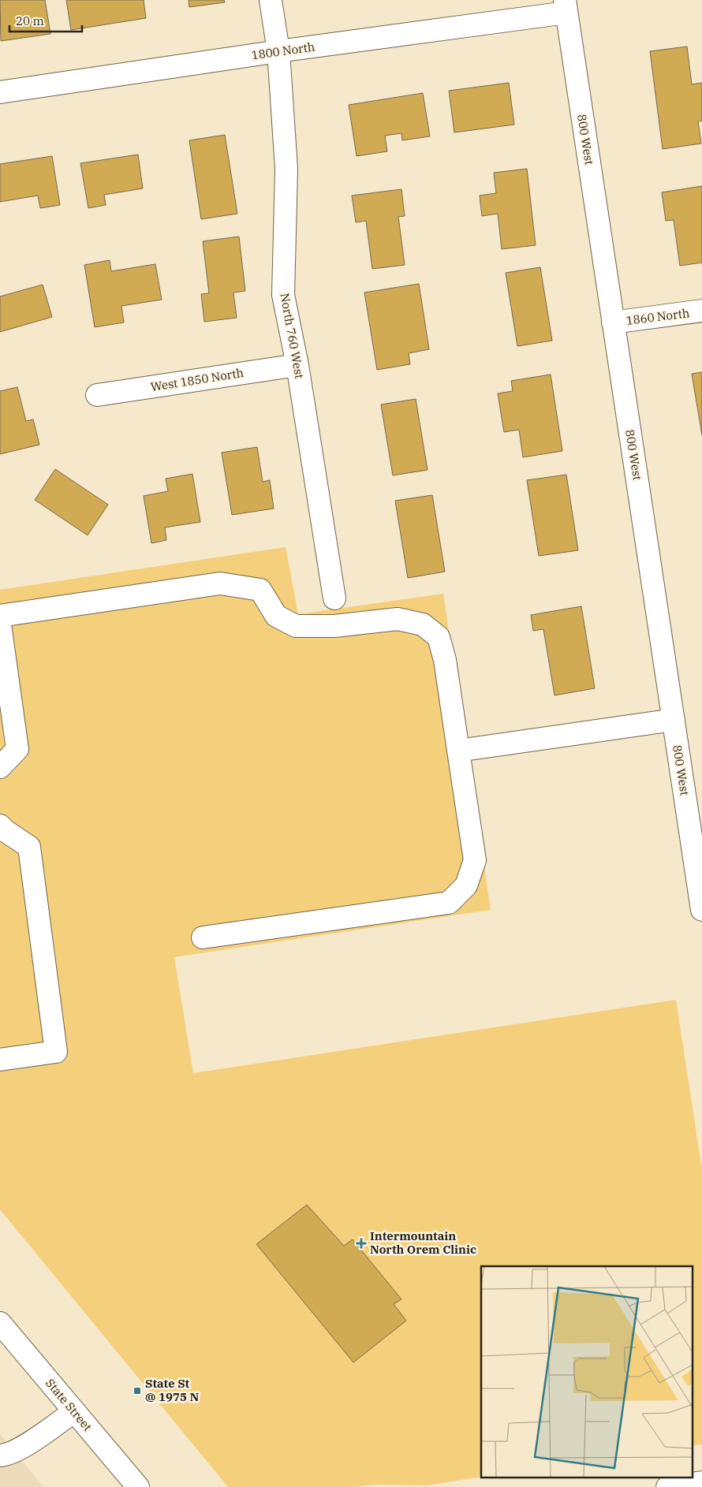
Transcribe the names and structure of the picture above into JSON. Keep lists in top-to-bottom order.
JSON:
{
  "streets": {
    "street": [
      "1800 North",
      "800 West",
      "1860 North",
      "North 760 West",
      "West 1850 North",
      "State Street"
    ]
  },
  "crossings": [
    ["1800 North", "800 West"],
    ["1800 North", "North 760 West"],
    ["800 West", "1860 North"],
    ["North 760 West", "West 1850 North"]
  ],
  "places": {
    "health": ["Intermountain North Orem Clinic"],
    "transit": ["State St @ 1975 N"]
  },
  "scale_bar": "20 m"
}
